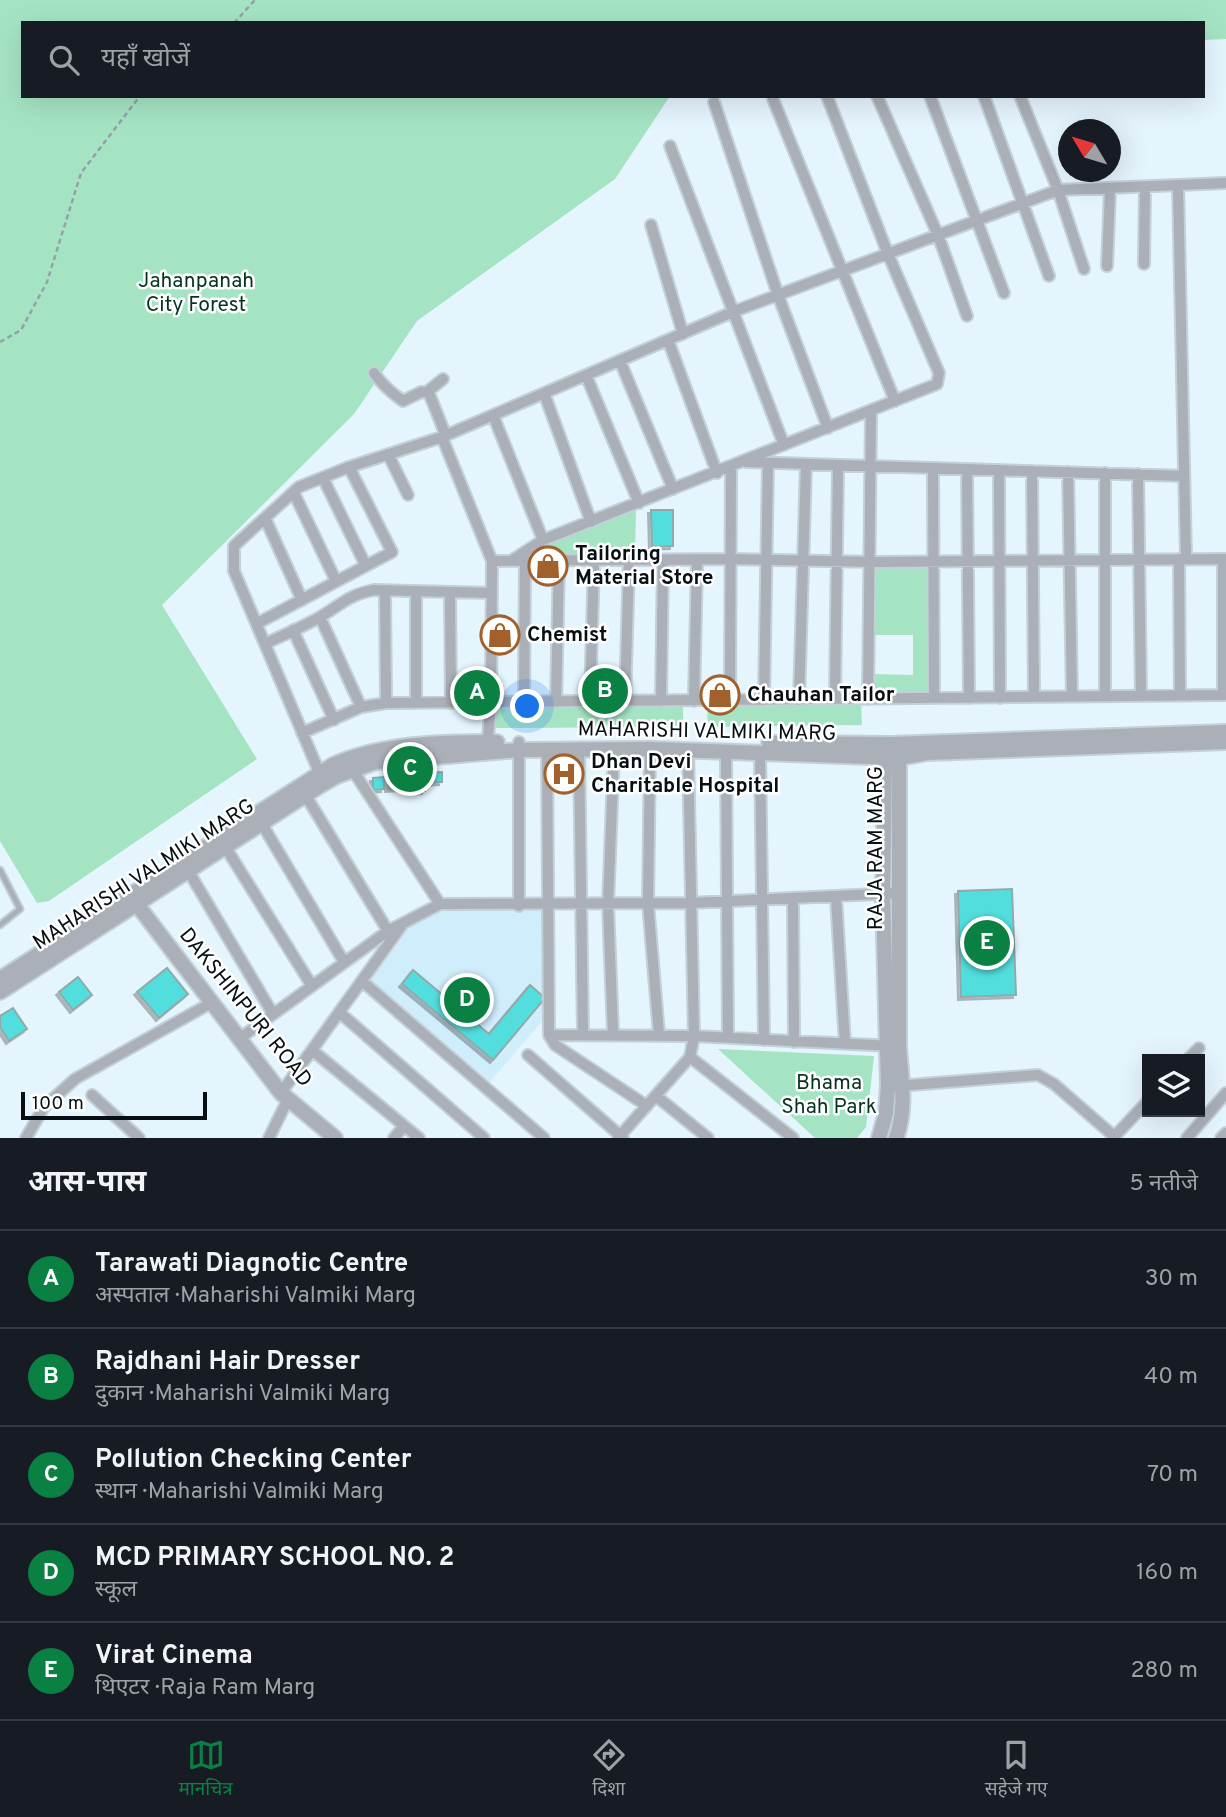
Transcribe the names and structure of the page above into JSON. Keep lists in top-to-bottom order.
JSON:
{
  "streets": {
    "street": ["MAHARISHI VALMIKI MARG", "RAJA RAM MARG", "DAKSHINPURI ROAD"]
  },
  "crossings": [
    ["MAHARISHI VALMIKI MARG", "RAJA RAM MARG"],
    ["MAHARISHI VALMIKI MARG", "DAKSHINPURI ROAD"]
  ],
  "parks": ["Jahanpanah City Forest", "Bhama Shah Park"],
  "places": {
    "shop": ["Tailoring Material Store", "Chemist", "Chauhan Tailor"],
    "hospital": ["Dhan Devi Charitable Hospital"]
  },
  "scale_bar": "100 m",
  "north": "top left",
  "page": {
    "search": "यहाँ खोजें",
    "pins": [
      "B",
      "A",
      "C",
      "E",
      "D"
    ],
    "scale": "100 m",
    "heading": ["आस-पास", "5 नतीजे"],
    "list": [
      {
        "mark": "A",
        "name": "Tarawati Diagnotic Centre",
        "note": "अस्पताल · Maharishi Valmiki Marg",
        "value": "30 m"
      },
      {
        "mark": "B",
        "name": "Rajdhani Hair Dresser",
        "note": "दुकान · Maharishi Valmiki Marg",
        "value": "40 m"
      },
      {
        "mark": "C",
        "name": "Pollution Checking Center",
        "note": "स्थान · Maharishi Valmiki Marg",
        "value": "70 m"
      },
      {
        "mark": "D",
        "name": "MCD PRIMARY SCHOOL NO. 2",
        "note": "स्कूल",
        "value": "160 m"
      },
      {
        "mark": "E",
        "name": "Virat Cinema",
        "note": "थिएटर · Raja Ram Marg",
        "value": "280 m"
      }
    ],
    "nav": ["मानचित्र", "दिशा", "सहेजे गए"]
  }
}
